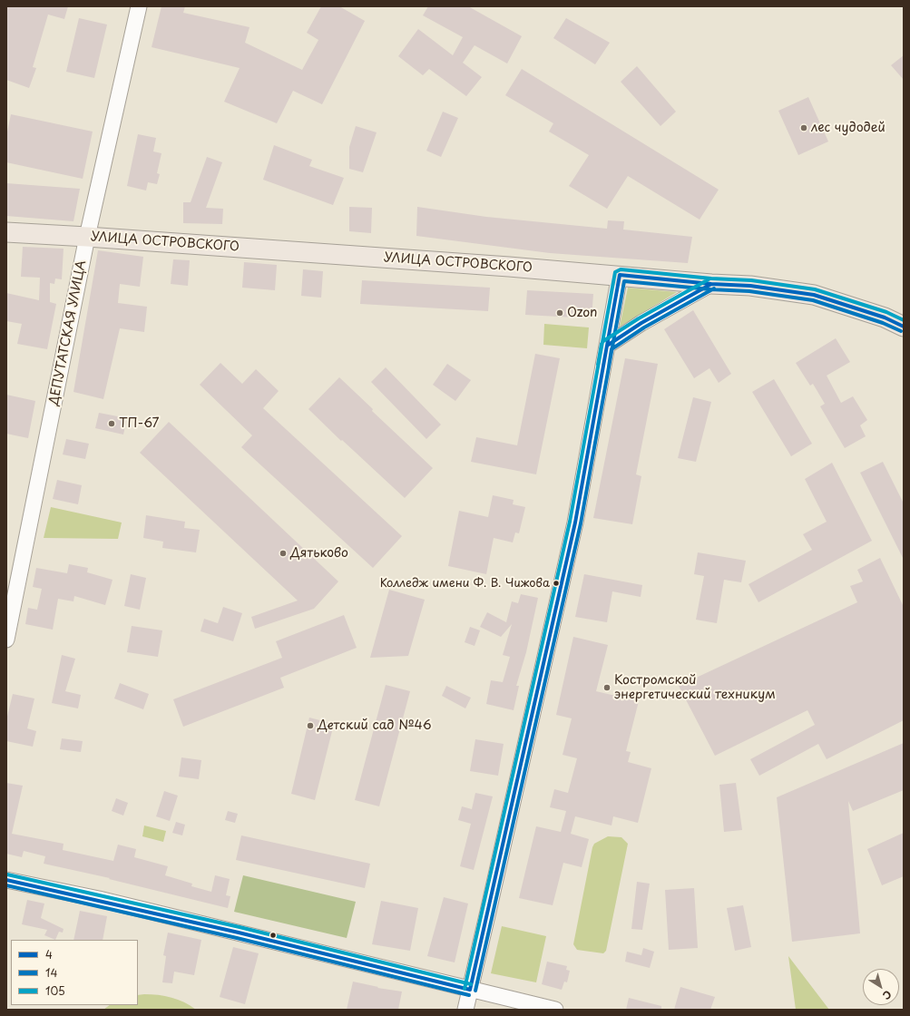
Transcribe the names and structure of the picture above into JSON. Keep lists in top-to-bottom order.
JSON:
{
  "streets": {
    "main road": ["УЛИЦА ОСТРОВСКОГО"],
    "street": ["ДЕПУТАТСКАЯ УЛИЦА"]
  },
  "crossings": [
    ["УЛИЦА ОСТРОВСКОГО", "ДЕПУТАТСКАЯ УЛИЦА"]
  ],
  "places": [
    "лес чудодей",
    "Ozon",
    "ТП-67",
    "Дятьково",
    "Колледж имени Ф. В. Чижова",
    "Костромской энергетический техникум",
    "Детский сад №46"
  ],
  "lines": ["transit line 105", "transit line 4", "transit line 14"],
  "legend": ["4", "14", "105"],
  "north": "bottom right"
}
